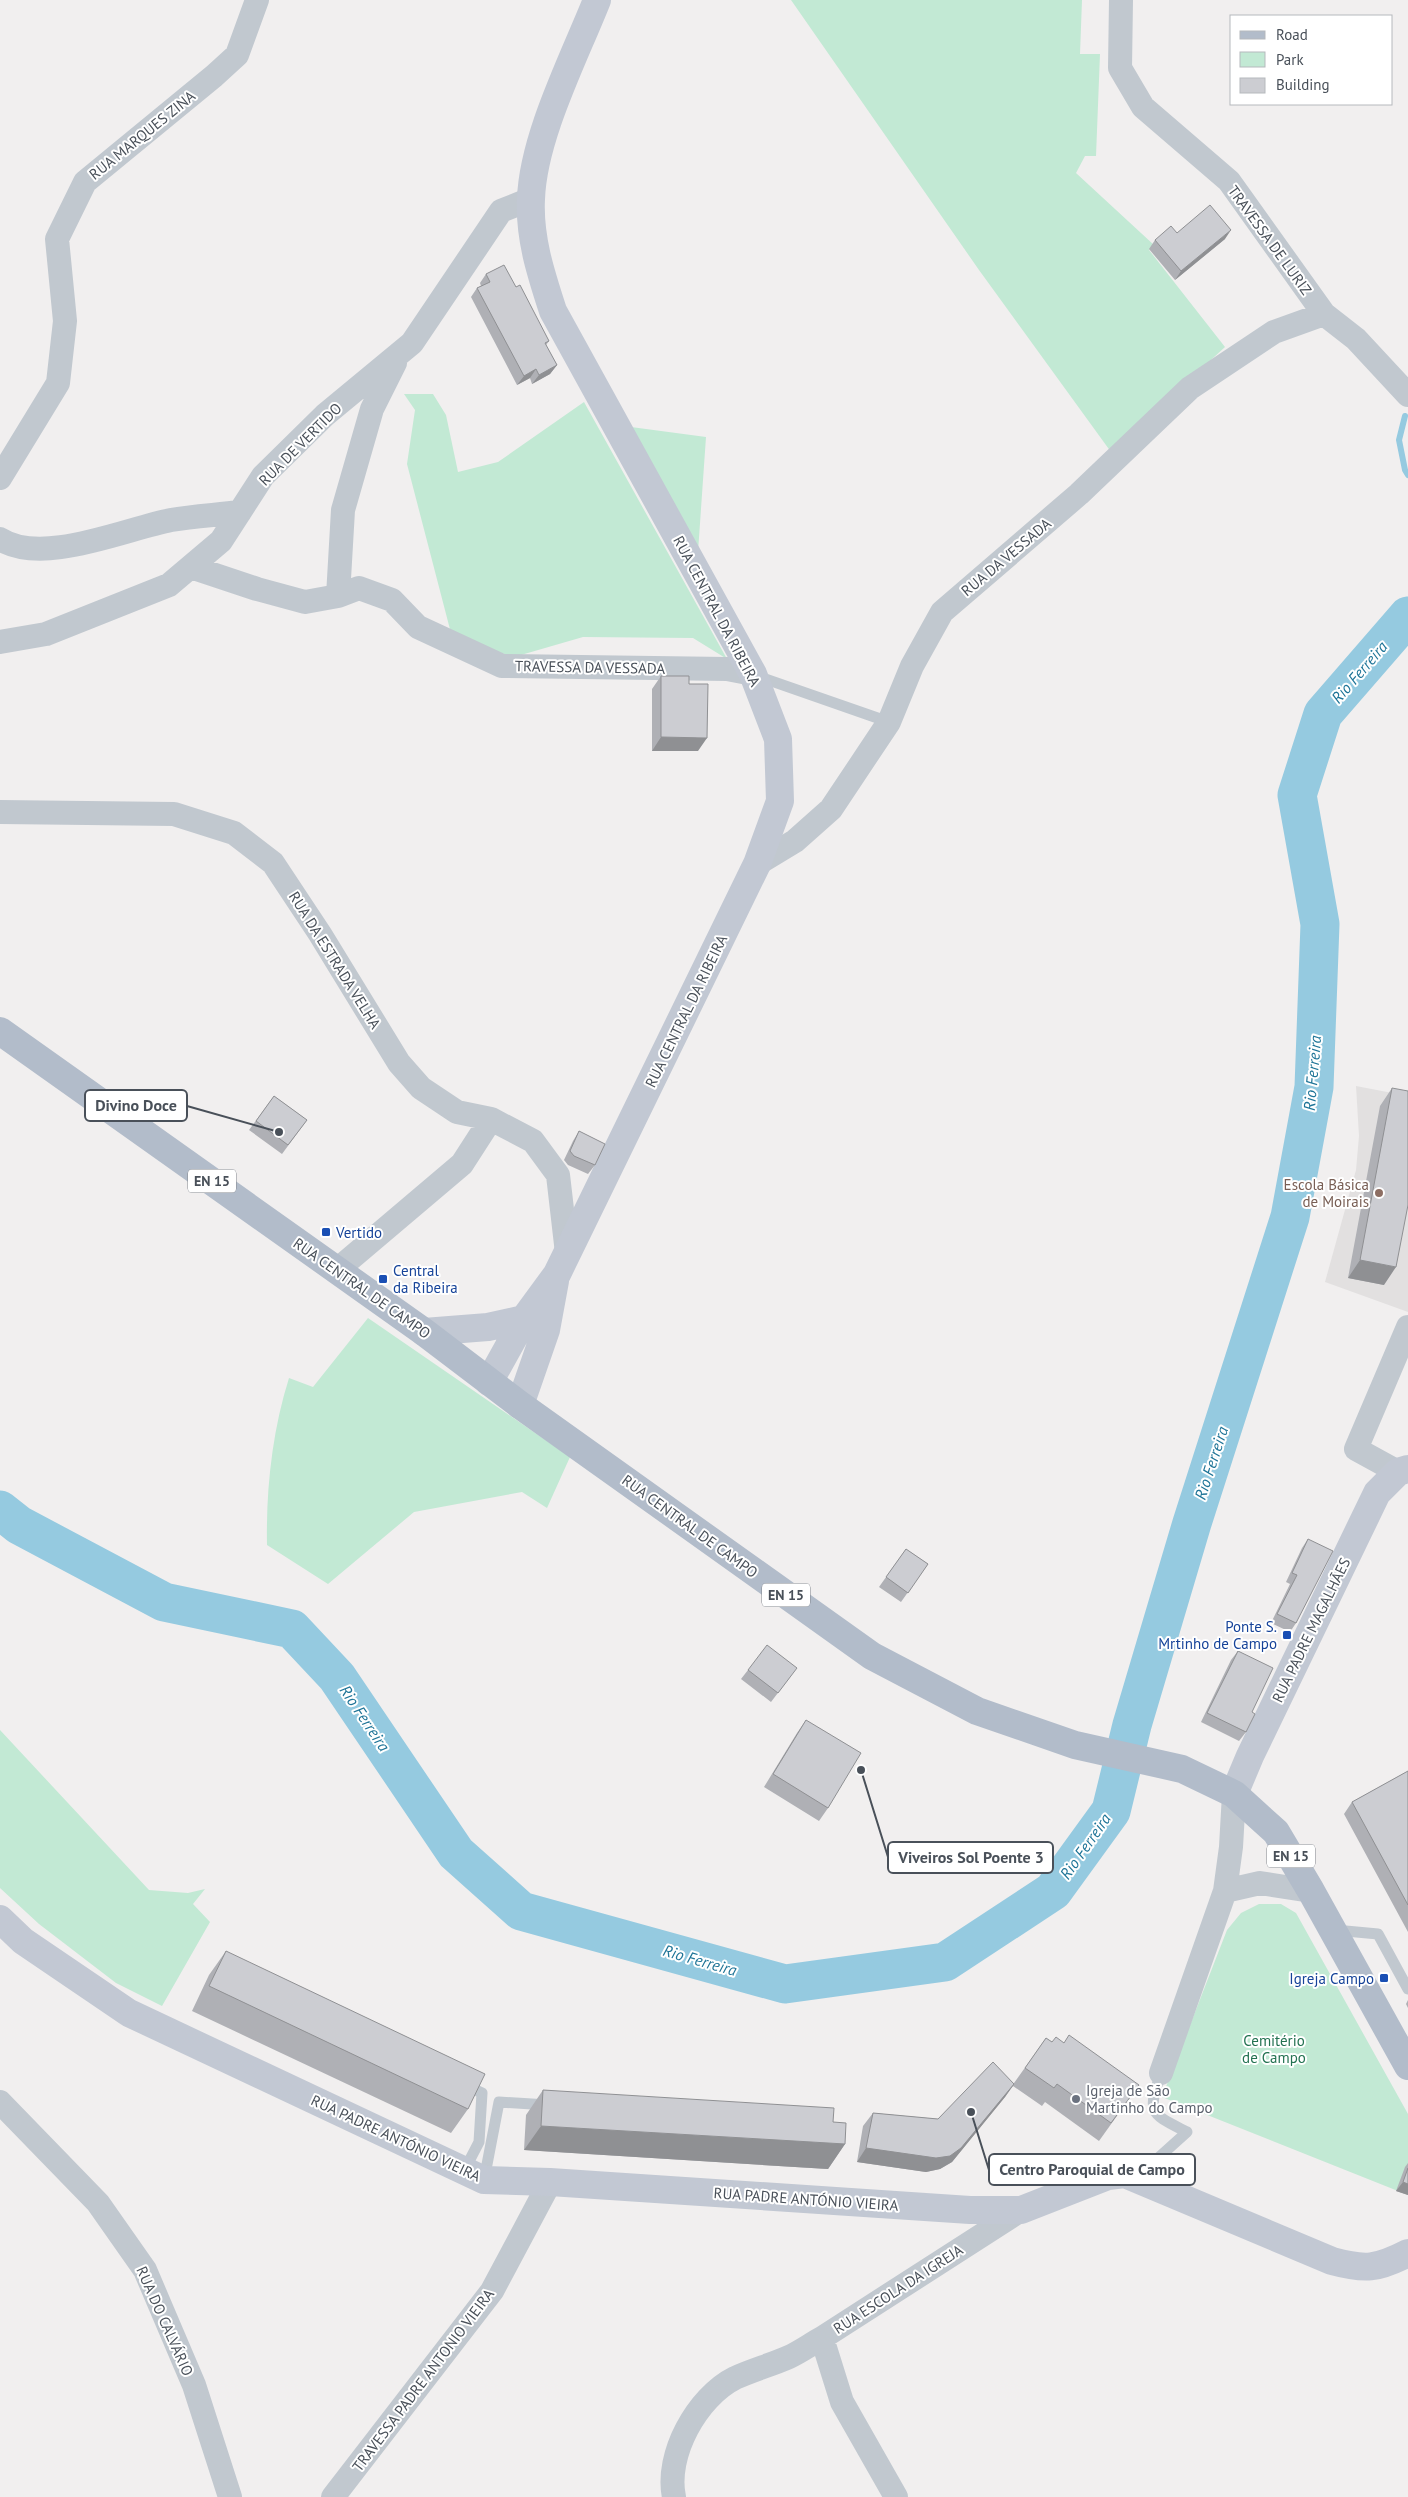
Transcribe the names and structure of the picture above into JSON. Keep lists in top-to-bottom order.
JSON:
{
  "streets": {
    "main road": ["EN 15", "RUA CENTRAL DE CAMPO"],
    "street": [
      "RUA MARQUES ZINA",
      "TRAVESSA DE LURIZ",
      "RUA DE VERTIDO",
      "RUA DA VESSADA",
      "RUA CENTRAL DA RIBEIRA",
      "TRAVESSA DA VESSADA",
      "RUA DA ESTRADA VELHA",
      "RUA PADRE MAGALHÃES",
      "RUA PADRE ANTÓNIO VIEIRA",
      "RUA ESCOLA DA IGREJA",
      "RUA DO CALVÁRIO",
      "TRAVESSA PADRE ANTONIO VIEIRA"
    ]
  },
  "crossings": [
    ["TRAVESSA DE LURIZ", "RUA DA VESSADA"],
    ["RUA DE VERTIDO", "RUA CENTRAL DA RIBEIRA"],
    ["RUA DE VERTIDO", "TRAVESSA DA VESSADA"],
    ["RUA DA VESSADA", "RUA CENTRAL DA RIBEIRA"],
    ["RUA DA VESSADA", "TRAVESSA DA VESSADA"],
    ["RUA CENTRAL DA RIBEIRA", "TRAVESSA DA VESSADA"],
    ["RUA CENTRAL DA RIBEIRA", "RUA DA ESTRADA VELHA"],
    ["RUA CENTRAL DA RIBEIRA", "RUA CENTRAL DE CAMPO"],
    ["RUA CENTRAL DE CAMPO", "RUA PADRE MAGALHÃES"],
    ["RUA PADRE ANTÓNIO VIEIRA", "RUA ESCOLA DA IGREJA"],
    ["RUA PADRE ANTÓNIO VIEIRA", "TRAVESSA PADRE ANTONIO VIEIRA"]
  ],
  "water": ["Rio Ferreira"],
  "parks": ["Cemitério de Campo"],
  "places": {
    "other": [
      "Divino Doce",
      "Escola Básica de Moirais",
      "Viveiros Sol Poente 3",
      "Igreja de São Martinho do Campo",
      "Centro Paroquial de Campo"
    ],
    "transit": [
      "Vertido",
      "Central da Ribeira",
      "Ponte S. Mrtinho de Campo",
      "Igreja Campo"
    ]
  },
  "legend": ["Road", "Park", "Building"]
}
